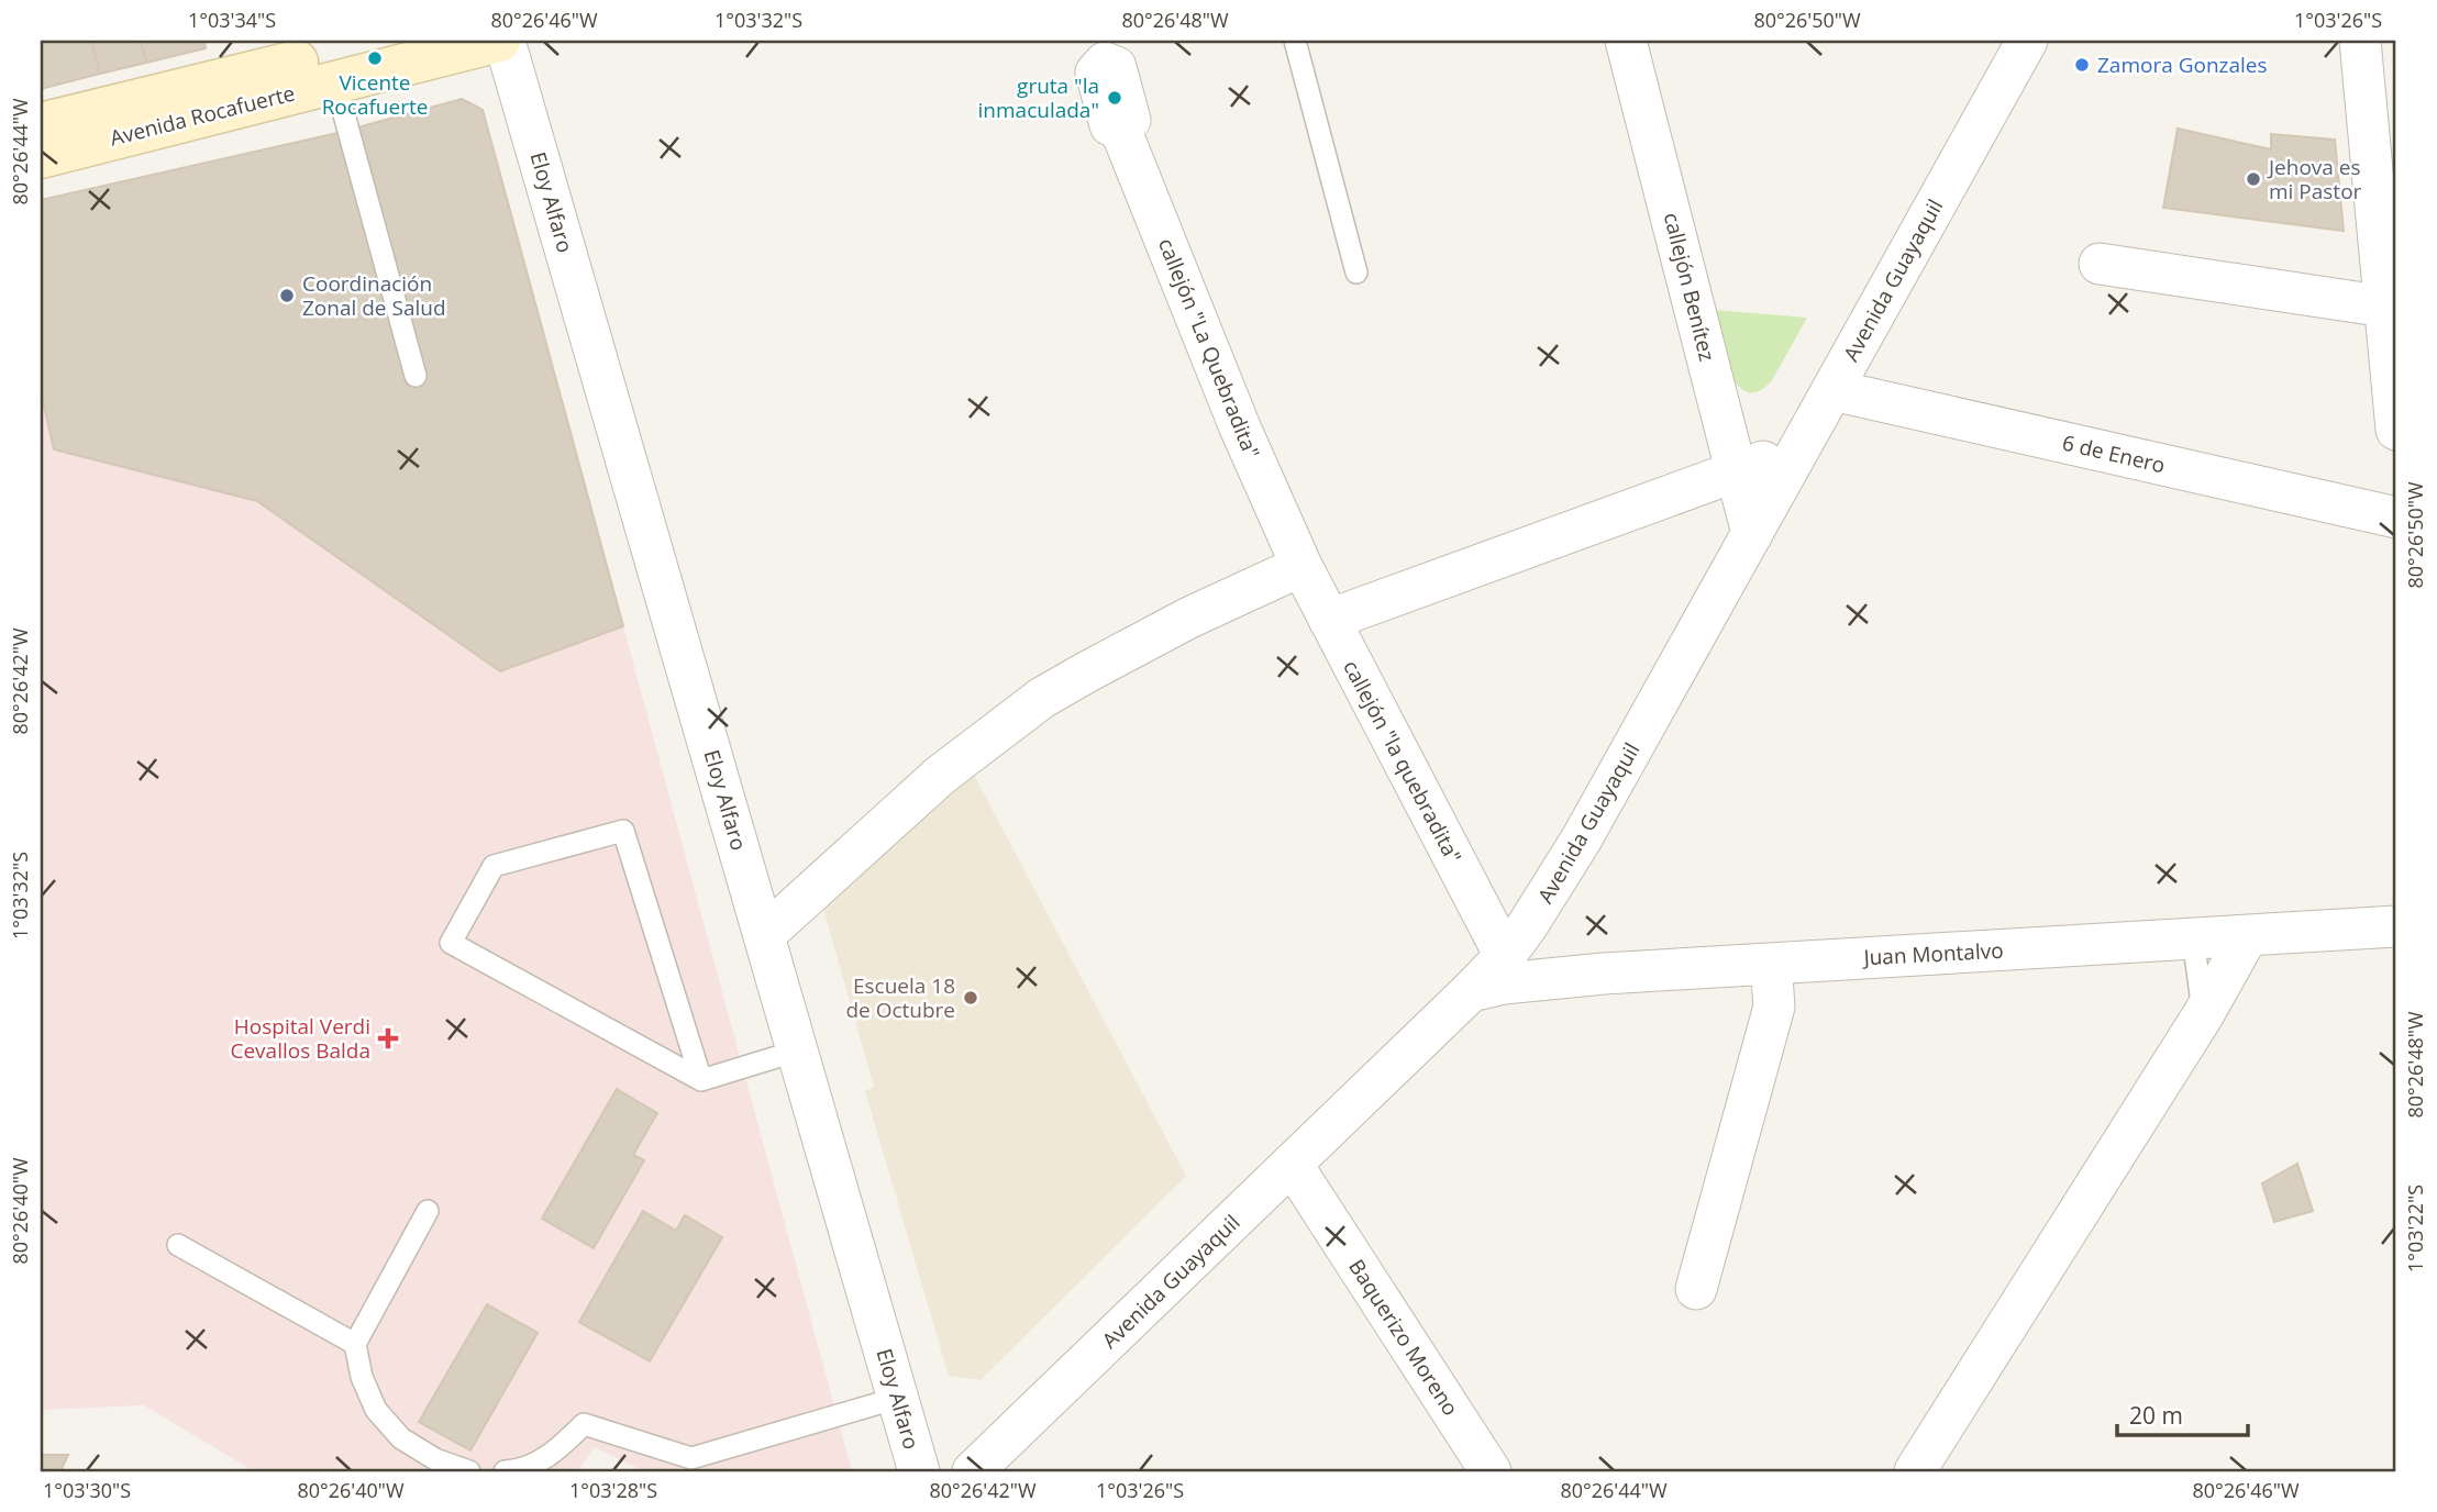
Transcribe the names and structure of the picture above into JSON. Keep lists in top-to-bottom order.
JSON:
{
  "streets": {
    "street": [
      "Avenida Rocafuerte",
      "Eloy Alfaro",
      "Avenida Guayaquil",
      "callejón Benítez",
      "callejón \"La Quebradita\"",
      "6 de Enero",
      "callejón \"la quebradita\"",
      "Juan Montalvo",
      "Baquerizo Moreno"
    ]
  },
  "crossings": [
    ["Avenida Guayaquil", "callejón Benítez"],
    ["Avenida Guayaquil", "6 de Enero"],
    ["Avenida Guayaquil", "callejón \"la quebradita\""],
    ["Avenida Guayaquil", "Juan Montalvo"],
    ["Avenida Guayaquil", "Baquerizo Moreno"],
    ["callejón \"La Quebradita\"", "callejón \"la quebradita\""]
  ],
  "places": {
    "other": [
      "Vicente Rocafuerte",
      "Zamora Gonzales",
      "gruta \"la inmaculada\"",
      "Jehova es mi Pastor",
      "Coordinación Zonal de Salud",
      "Escuela 18 de Octubre"
    ],
    "health": ["Hospital Verdi Cevallos Balda"]
  },
  "scale_bar": "20 m",
  "coordinates": [
    "1°03'34\"S",
    "80°26'46\"W",
    "1°03'32\"S",
    "80°26'48\"W",
    "80°26'50\"W",
    "1°03'26\"S",
    "80°26'44\"W",
    "80°26'42\"W",
    "80°26'40\"W",
    "1°03'22\"S",
    "1°03'30\"S",
    "1°03'28\"S"
  ]
}
